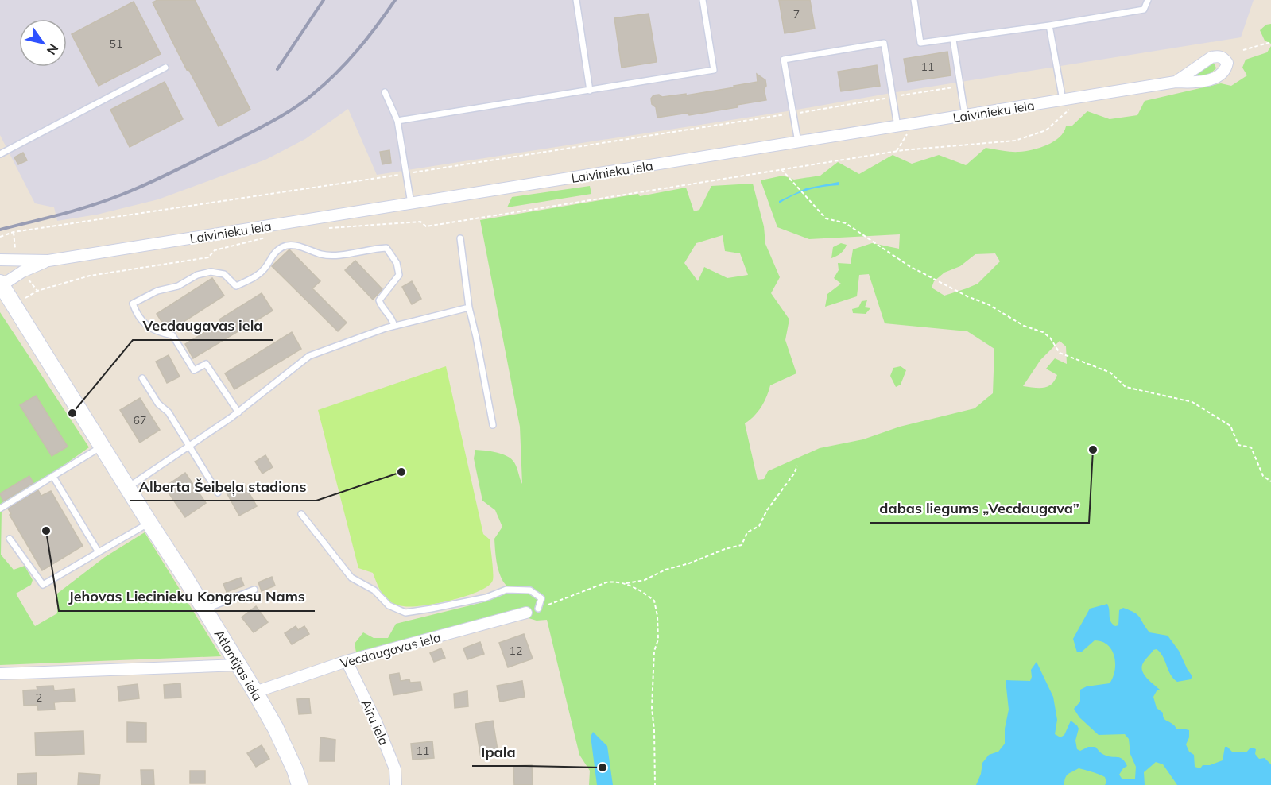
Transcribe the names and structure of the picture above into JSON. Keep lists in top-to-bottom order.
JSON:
{
  "streets": {
    "main road": ["Atlantijas iela"],
    "street": ["Laivinieku iela", "Vecdaugavas iela", "Airu iela"]
  },
  "crossings": [
    ["Laivinieku iela", "Atlantijas iela"],
    ["Vecdaugavas iela", "Atlantijas iela"],
    ["Vecdaugavas iela", "Airu iela"]
  ],
  "places": [
    "Vecdaugavas iela",
    "dabas liegums „Vecdaugava”",
    "Alberta Šeibeļa stadions",
    "Jehovas Liecinieku Kongresu Nams",
    "Ipala"
  ],
  "house_numbers": [
    "7",
    "51",
    "11",
    "67",
    "12",
    "2",
    "11"
  ],
  "north": "bottom right"
}
